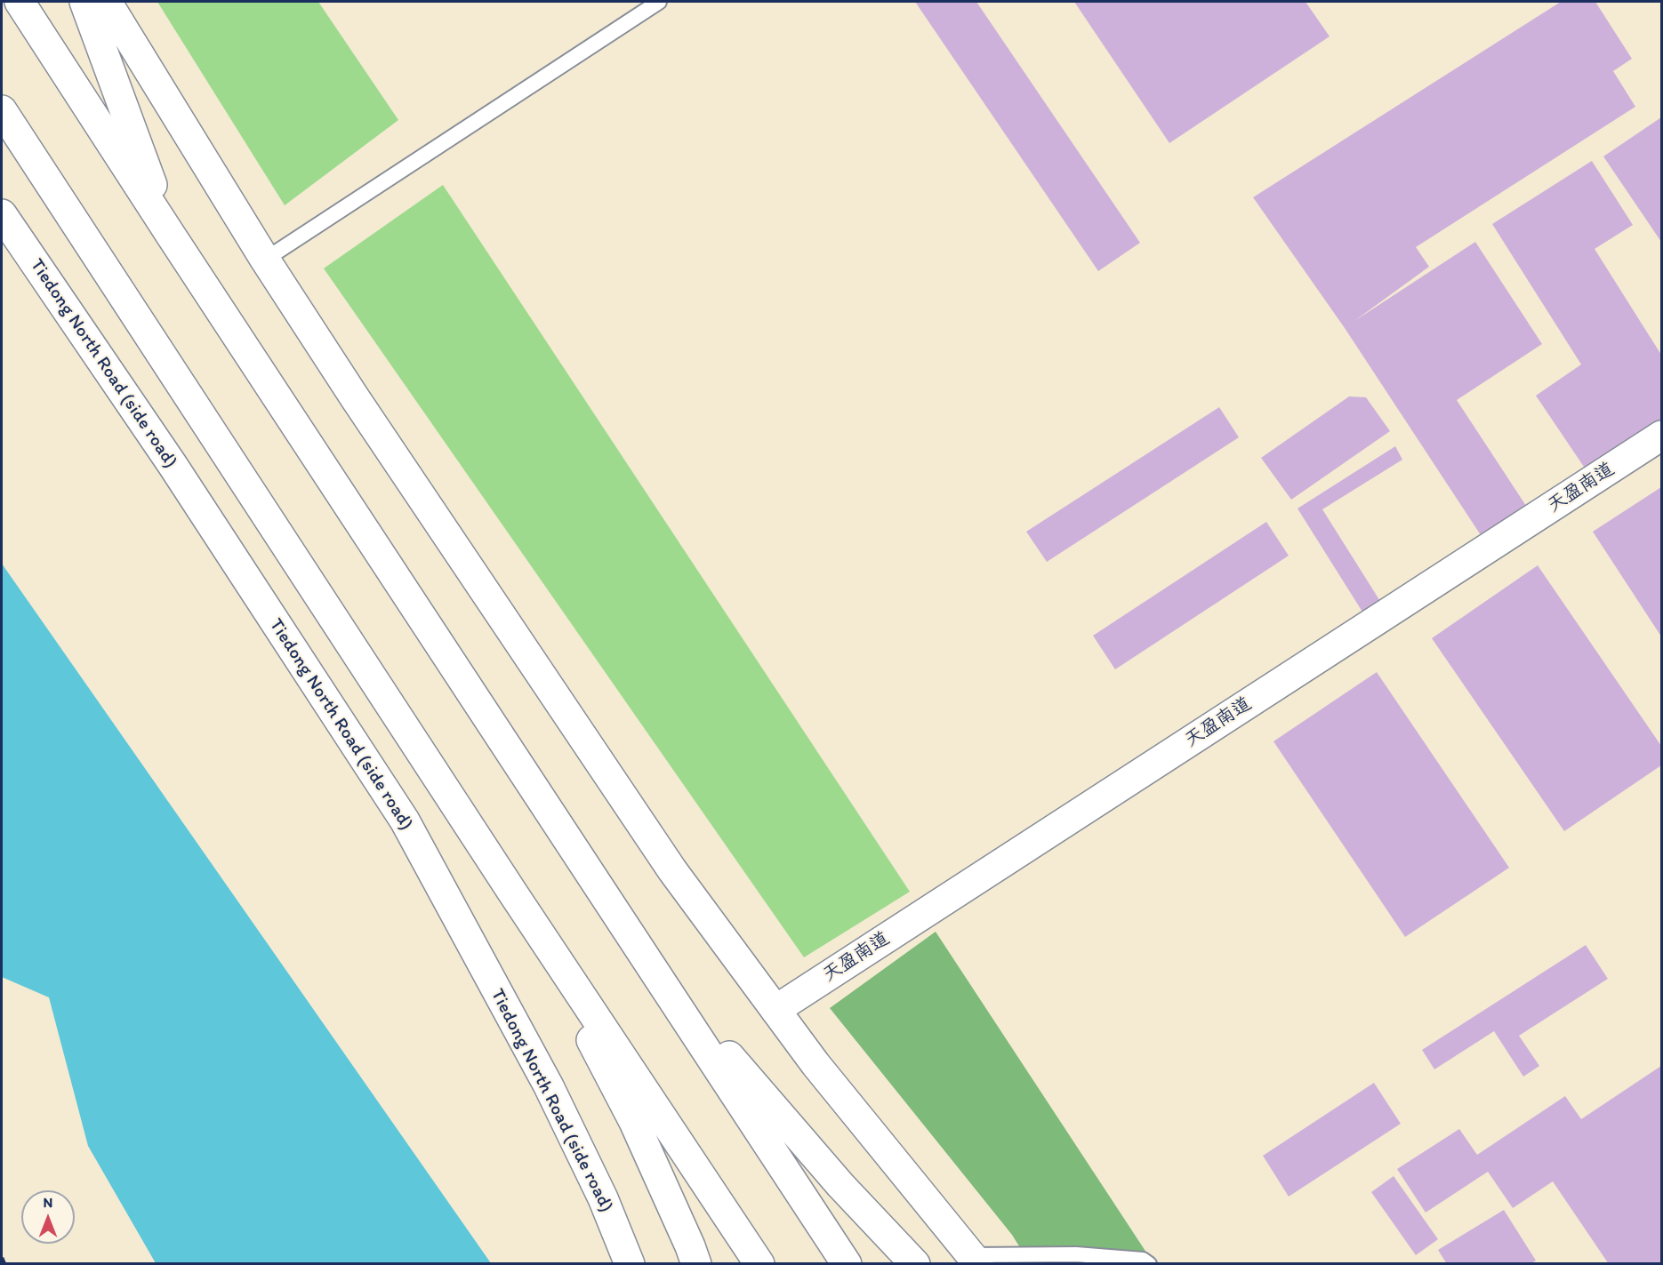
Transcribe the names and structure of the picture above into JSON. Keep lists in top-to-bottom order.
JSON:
{
  "streets": {
    "main road": ["Tiedong North Road (side road)", "天盈南道"]
  },
  "north": "top"
}
